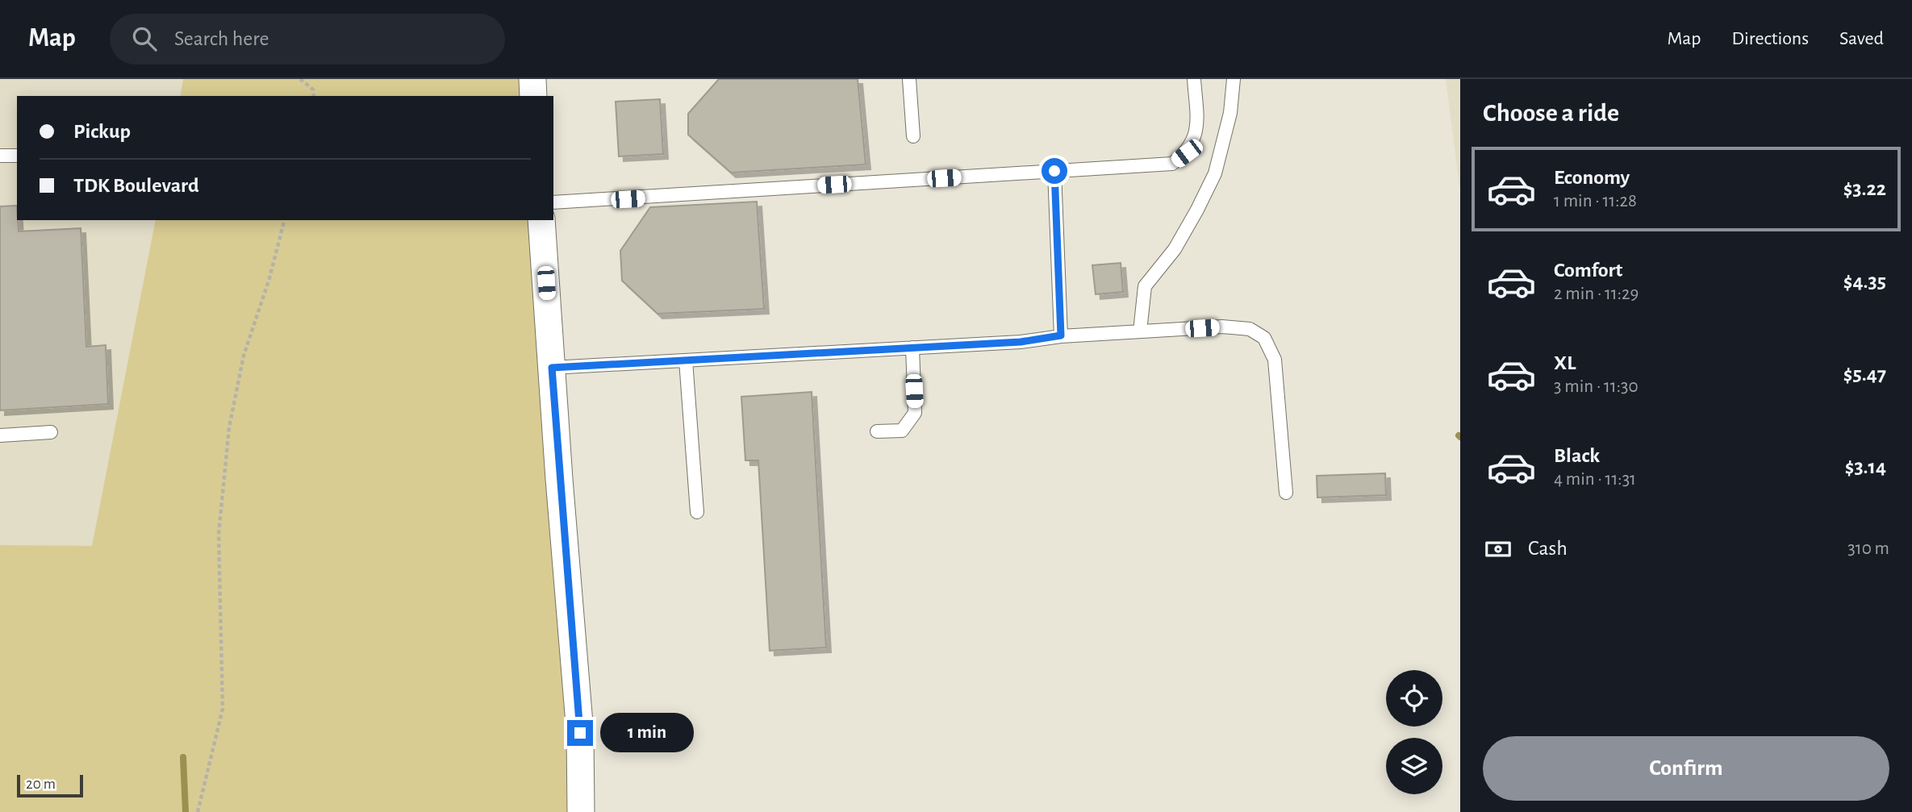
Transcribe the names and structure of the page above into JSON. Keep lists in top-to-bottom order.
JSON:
{
  "scale_bar": "20 m",
  "page": {
    "header": "Map",
    "search": "Search here",
    "nav": ["Map", "Directions", "Saved"],
    "heading": "Choose a ride",
    "banner": ["Pickup", "TDK Boulevard"],
    "list": [
      {
        "name": "Economy",
        "note": "1 min · 11:28",
        "value": "$3.22"
      },
      {
        "name": "Comfort",
        "note": "2 min · 11:29",
        "value": "$4.35"
      },
      {
        "name": "XL",
        "note": "3 min · 11:30",
        "value": "$5.47"
      },
      {
        "name": "Black",
        "note": "4 min · 11:31",
        "value": "$3.14"
      }
    ],
    "pay": ["Cash", "310 m"],
    "bubble": "1 min",
    "buttons": "Confirm",
    "scale": "20 m"
  }
}
